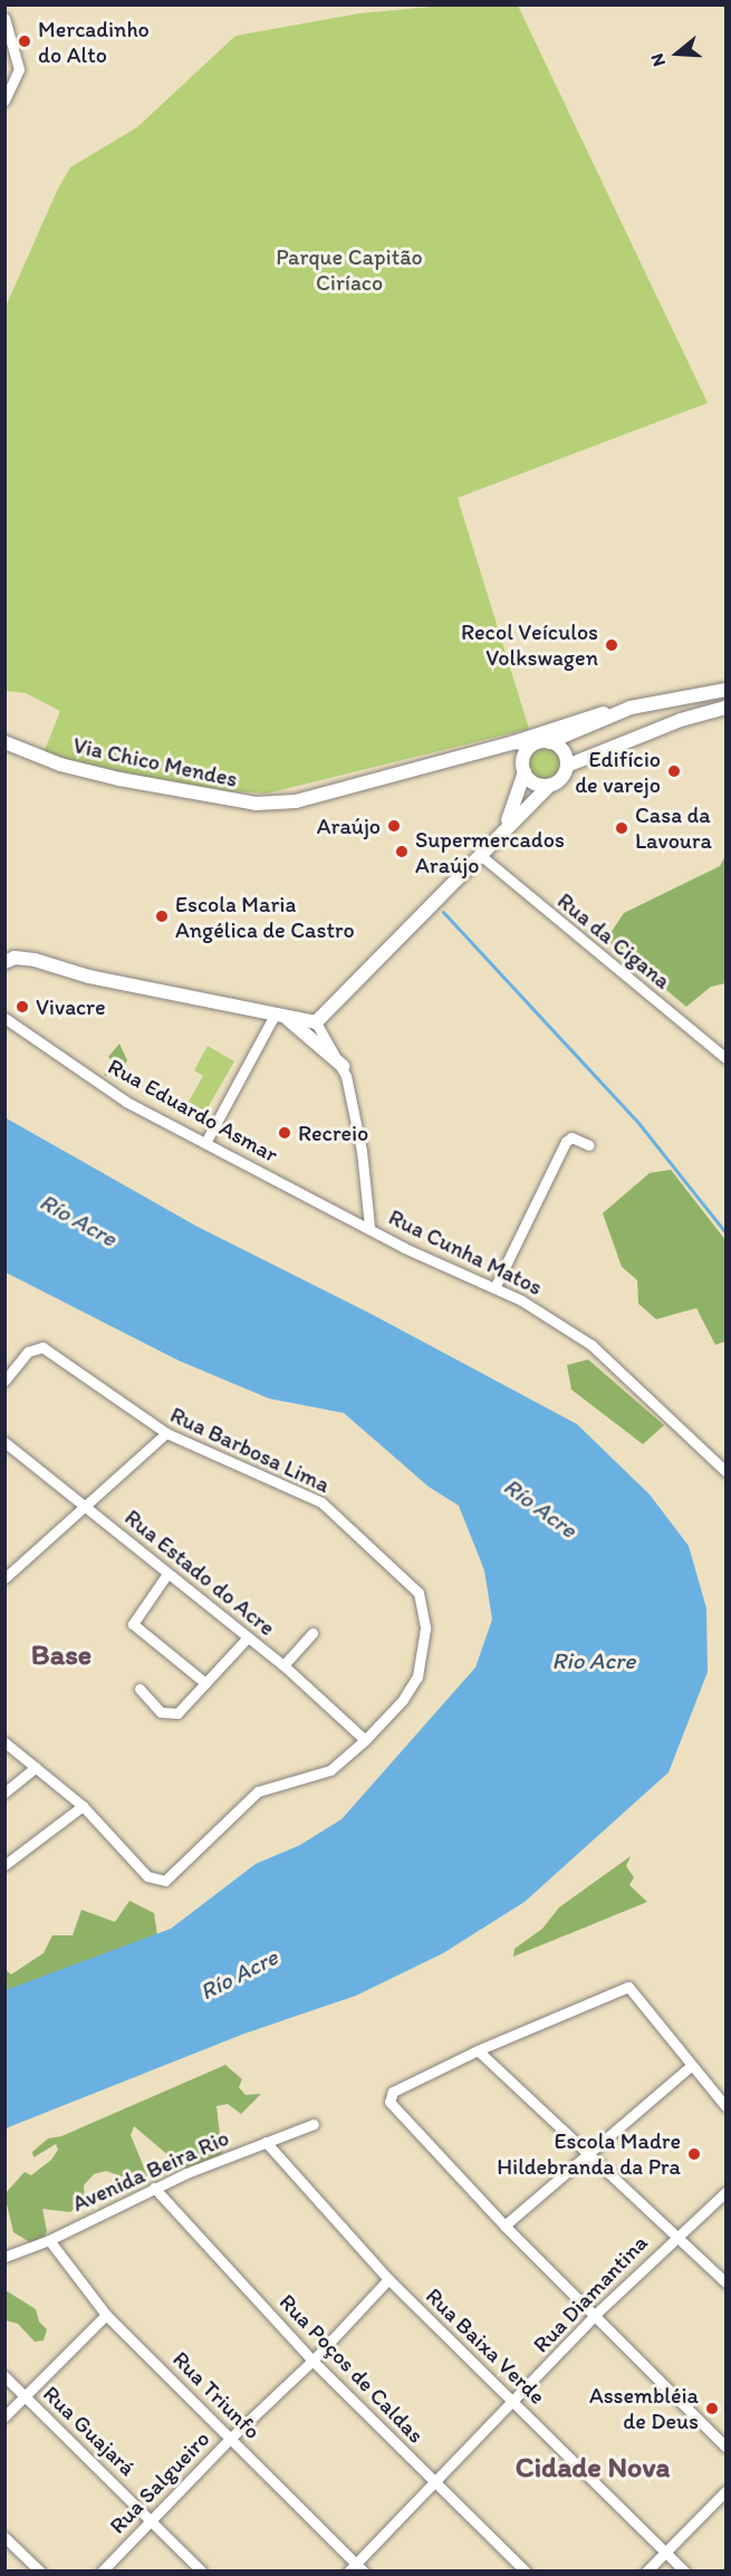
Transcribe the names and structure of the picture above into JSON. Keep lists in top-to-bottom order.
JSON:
{
  "streets": {
    "main road": ["Via Chico Mendes"],
    "street": [
      "Rua da Cigana",
      "Rua Eduardo Asmar",
      "Rua Cunha Matos",
      "Rua Barbosa Lima",
      "Rua Estado do Acre",
      "Avenida Beira Rio",
      "Rua Diamantina",
      "Rua Baixa Verde",
      "Rua Poços de Caldas",
      "Rua Triunfo",
      "Rua Guajará",
      "Rua Salgueiro"
    ]
  },
  "crossings": [
    ["Rua Eduardo Asmar", "Rua Cunha Matos"],
    ["Rua Barbosa Lima", "Rua Estado do Acre"],
    ["Avenida Beira Rio", "Rua Baixa Verde"],
    ["Avenida Beira Rio", "Rua Poços de Caldas"],
    ["Avenida Beira Rio", "Rua Triunfo"],
    ["Rua Diamantina", "Rua Baixa Verde"],
    ["Rua Diamantina", "Rua Poços de Caldas"],
    ["Rua Diamantina", "Rua Triunfo"],
    ["Rua Baixa Verde", "Rua Salgueiro"],
    ["Rua Poços de Caldas", "Rua Salgueiro"],
    ["Rua Triunfo", "Rua Salgueiro"],
    ["Rua Guajará", "Rua Salgueiro"]
  ],
  "districts": ["Base", "Cidade Nova"],
  "water": ["Río Acre", "Rio Acre"],
  "parks": ["Parque Capitão Ciríaco"],
  "places": [
    "Mercadinho do Alto",
    "Recol Veículos Volkswagen",
    "Edifício de varejo",
    "Araújo",
    "Casa da Lavoura",
    "Supermercados Araújo",
    "Escola Maria Angélica de Castro",
    "Vivacre",
    "Recreio",
    "Escola Madre Hildebranda da Pra",
    "Assembléia de Deus"
  ],
  "north": "left"
}
